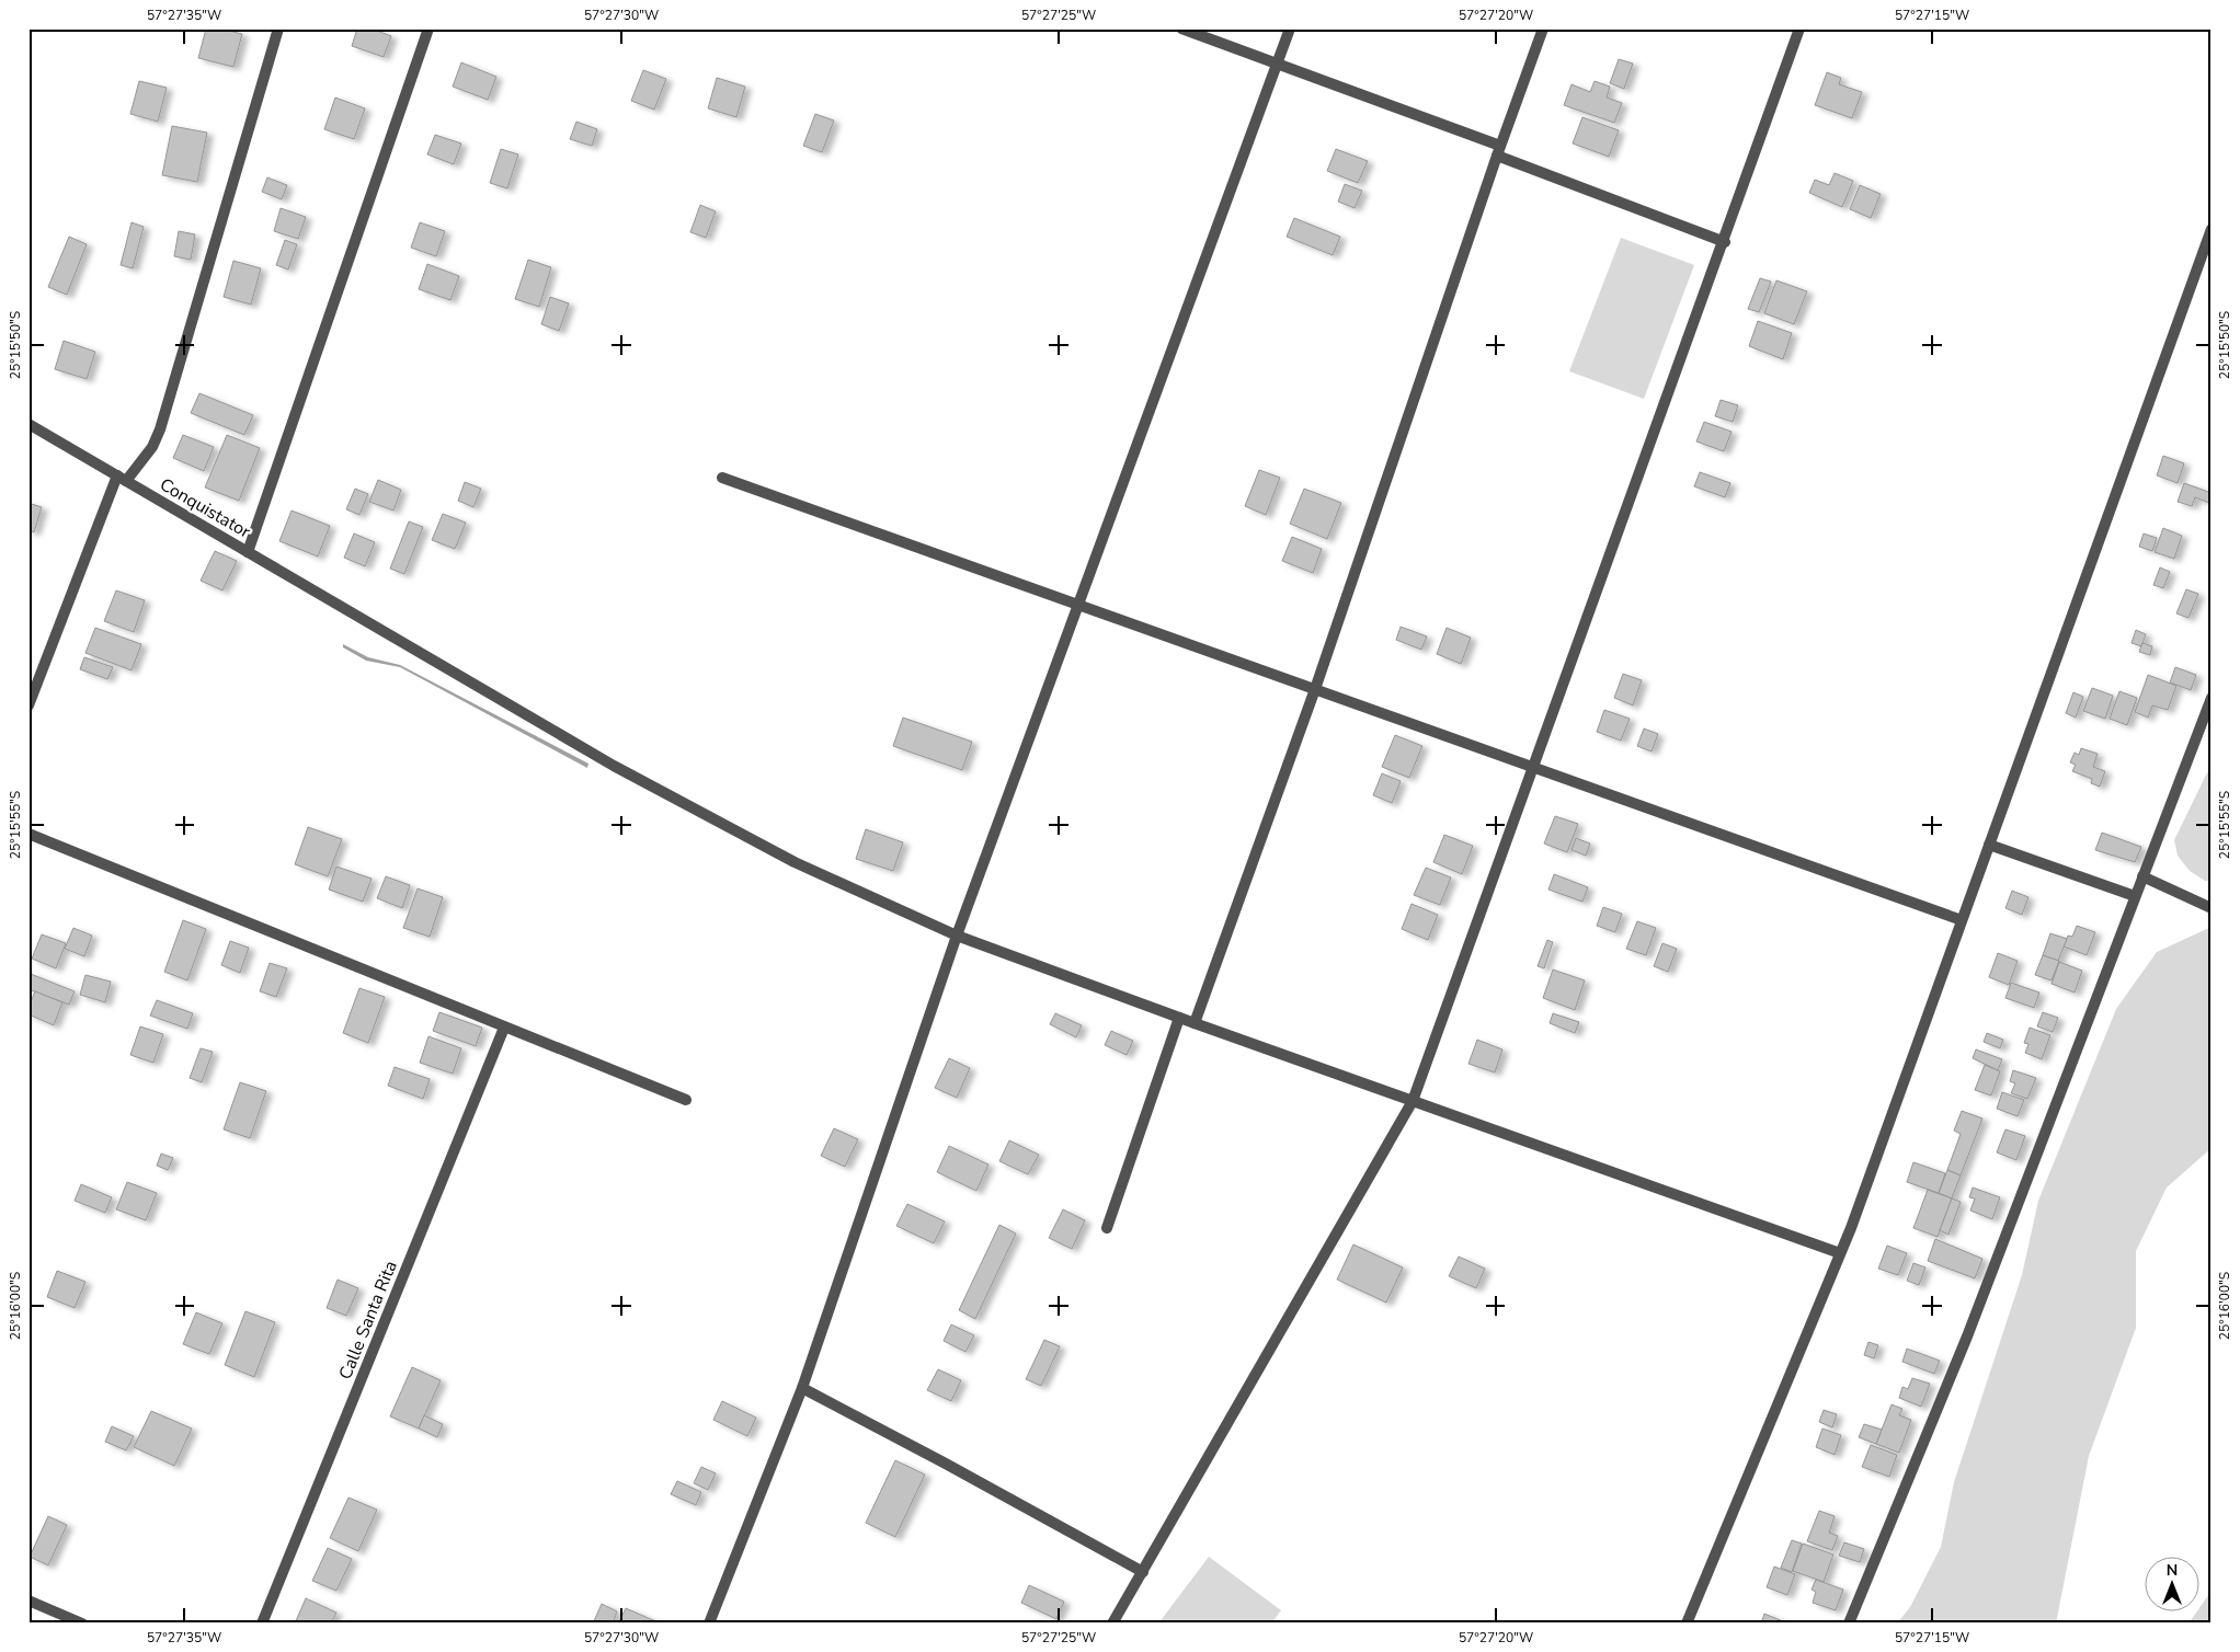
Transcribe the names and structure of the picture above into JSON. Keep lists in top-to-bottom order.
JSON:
{
  "streets": {
    "street": ["Conquistator", "Calle Santa Rita"]
  },
  "north": "top",
  "coordinates": [
    "57°27'35\"W",
    "57°27'30\"W",
    "57°27'25\"W",
    "57°27'20\"W",
    "57°27'15\"W",
    "25°15'50\"S",
    "25°15'55\"S",
    "25°16'00\"S"
  ]
}
